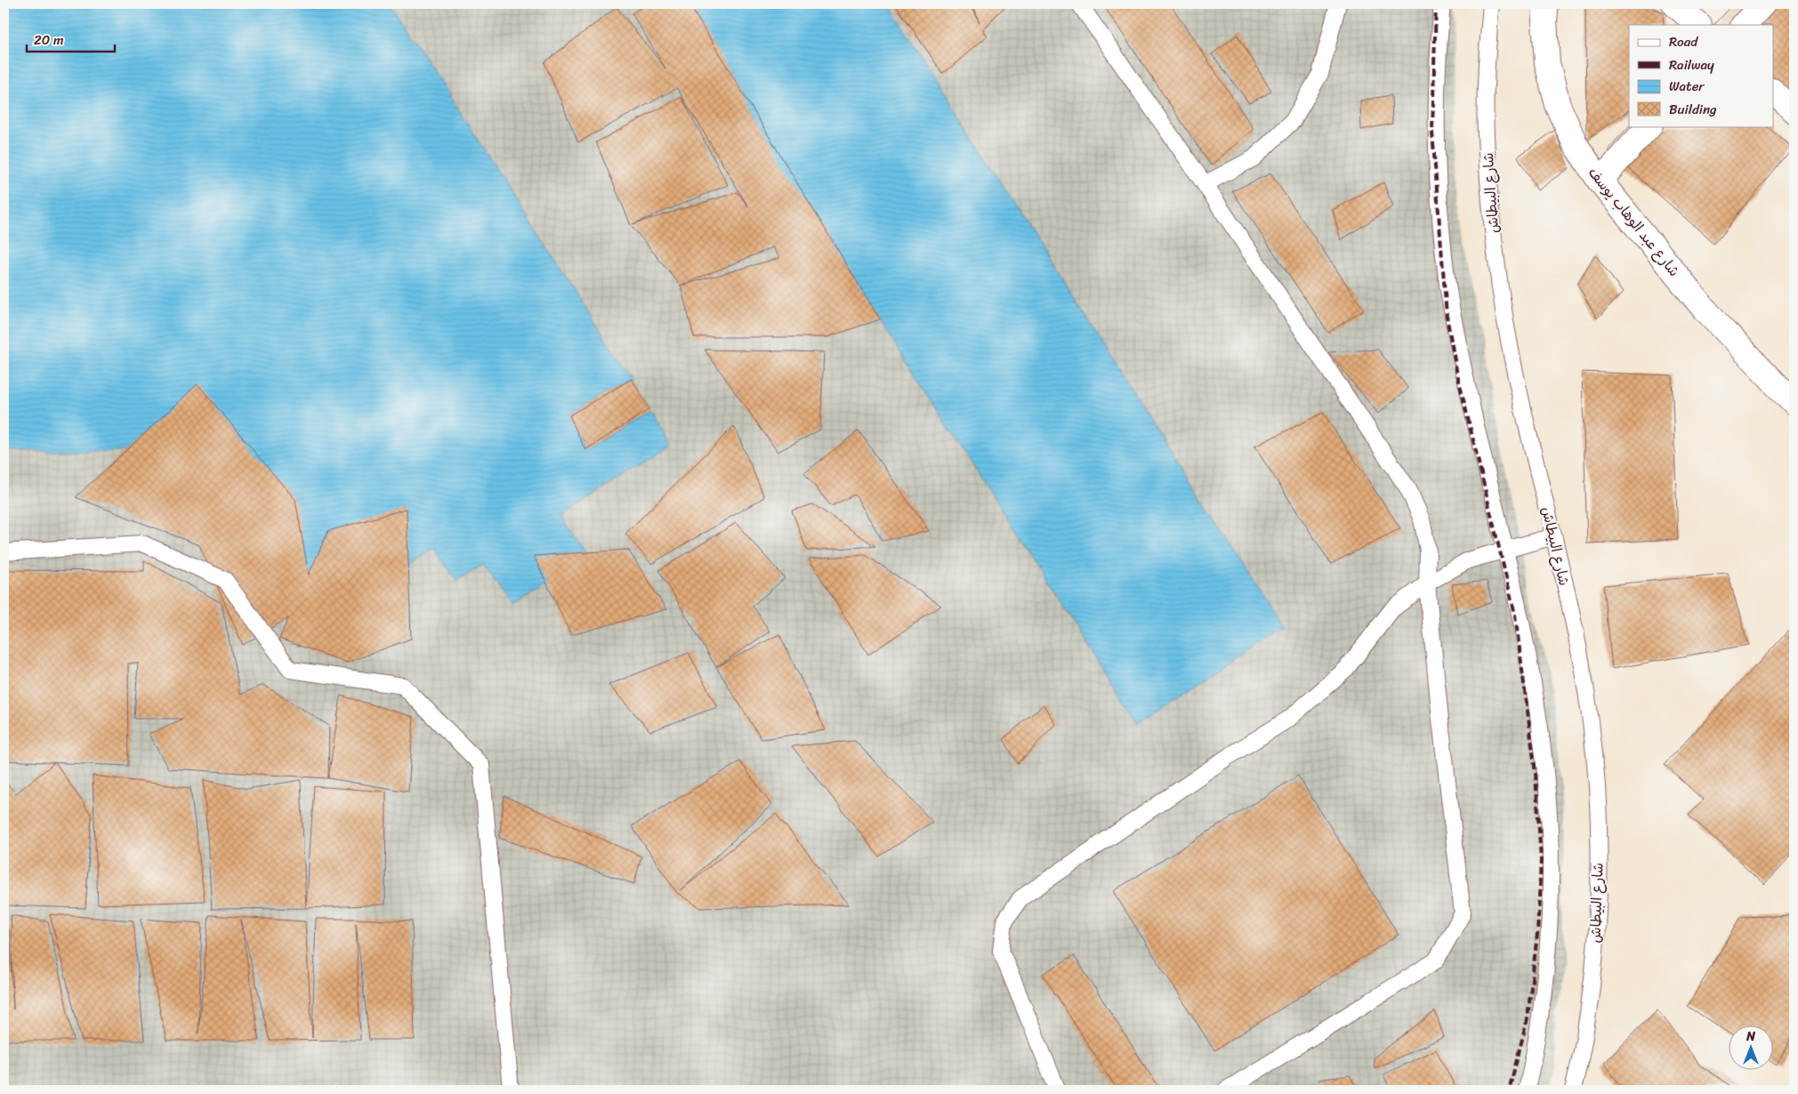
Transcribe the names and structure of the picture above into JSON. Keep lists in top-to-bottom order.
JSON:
{
  "streets": {
    "street": ["شارع عبد الوهاب يوسف"],
    "lane": ["شارع البيطاش"]
  },
  "legend": [
    "Road",
    "Railway",
    "Water",
    "Building"
  ],
  "scale_bar": "20 m",
  "north": "top"
}
